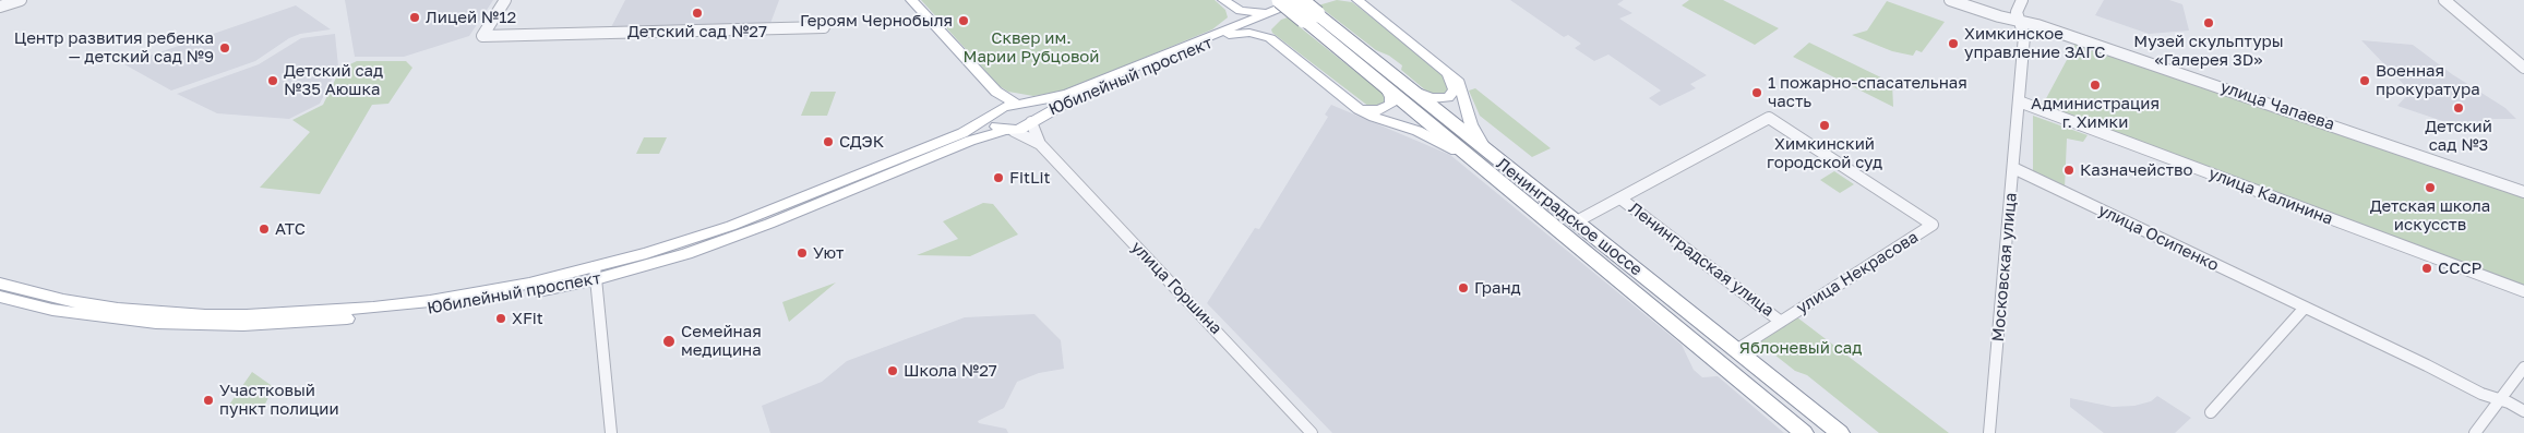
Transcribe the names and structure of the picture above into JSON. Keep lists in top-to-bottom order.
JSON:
{
  "streets": {
    "highway": ["Ленинградское шоссе"],
    "main road": ["Юбилейный проспект"],
    "street": [
      "улица Чапаева",
      "улица Калинина",
      "улица Осипенко",
      "Ленинградская улица",
      "Московская улица",
      "улица Некрасова",
      "улица Горшина"
    ]
  },
  "crossings": [
    ["Юбилейный проспект", "улица Горшина"],
    ["улица Чапаева", "Московская улица"],
    ["улица Калинина", "Московская улица"],
    ["Ленинградское шоссе", "улица Некрасова"],
    ["улица Осипенко", "Московская улица"],
    ["Ленинградская улица", "улица Некрасова"]
  ],
  "parks": ["Сквер им. Марии Рубцовой", "Яблоневый сад"],
  "places": [
    "Детский сад №27",
    "Лицей №12",
    "Героям Чернобыля",
    "Музей скульптуры «Галерея 3D»",
    "Химкинское управление ЗАГС",
    "Центр развития ребенка — детский сад №9",
    "Детский сад №35 Аюшка",
    "Военная прокуратура",
    "Администрация г. Химки",
    "1 пожарно-спасательная часть",
    "Детский сад №3",
    "Химкинский городской суд",
    "СДЭК",
    "Казначейство",
    "FitLit",
    "Детская школа искусств",
    "АТС",
    "Уют",
    "СССР",
    "Гранд",
    "XFit",
    "Семейная медицина",
    "Школа №27",
    "Участковый пункт полиции"
  ]
}
